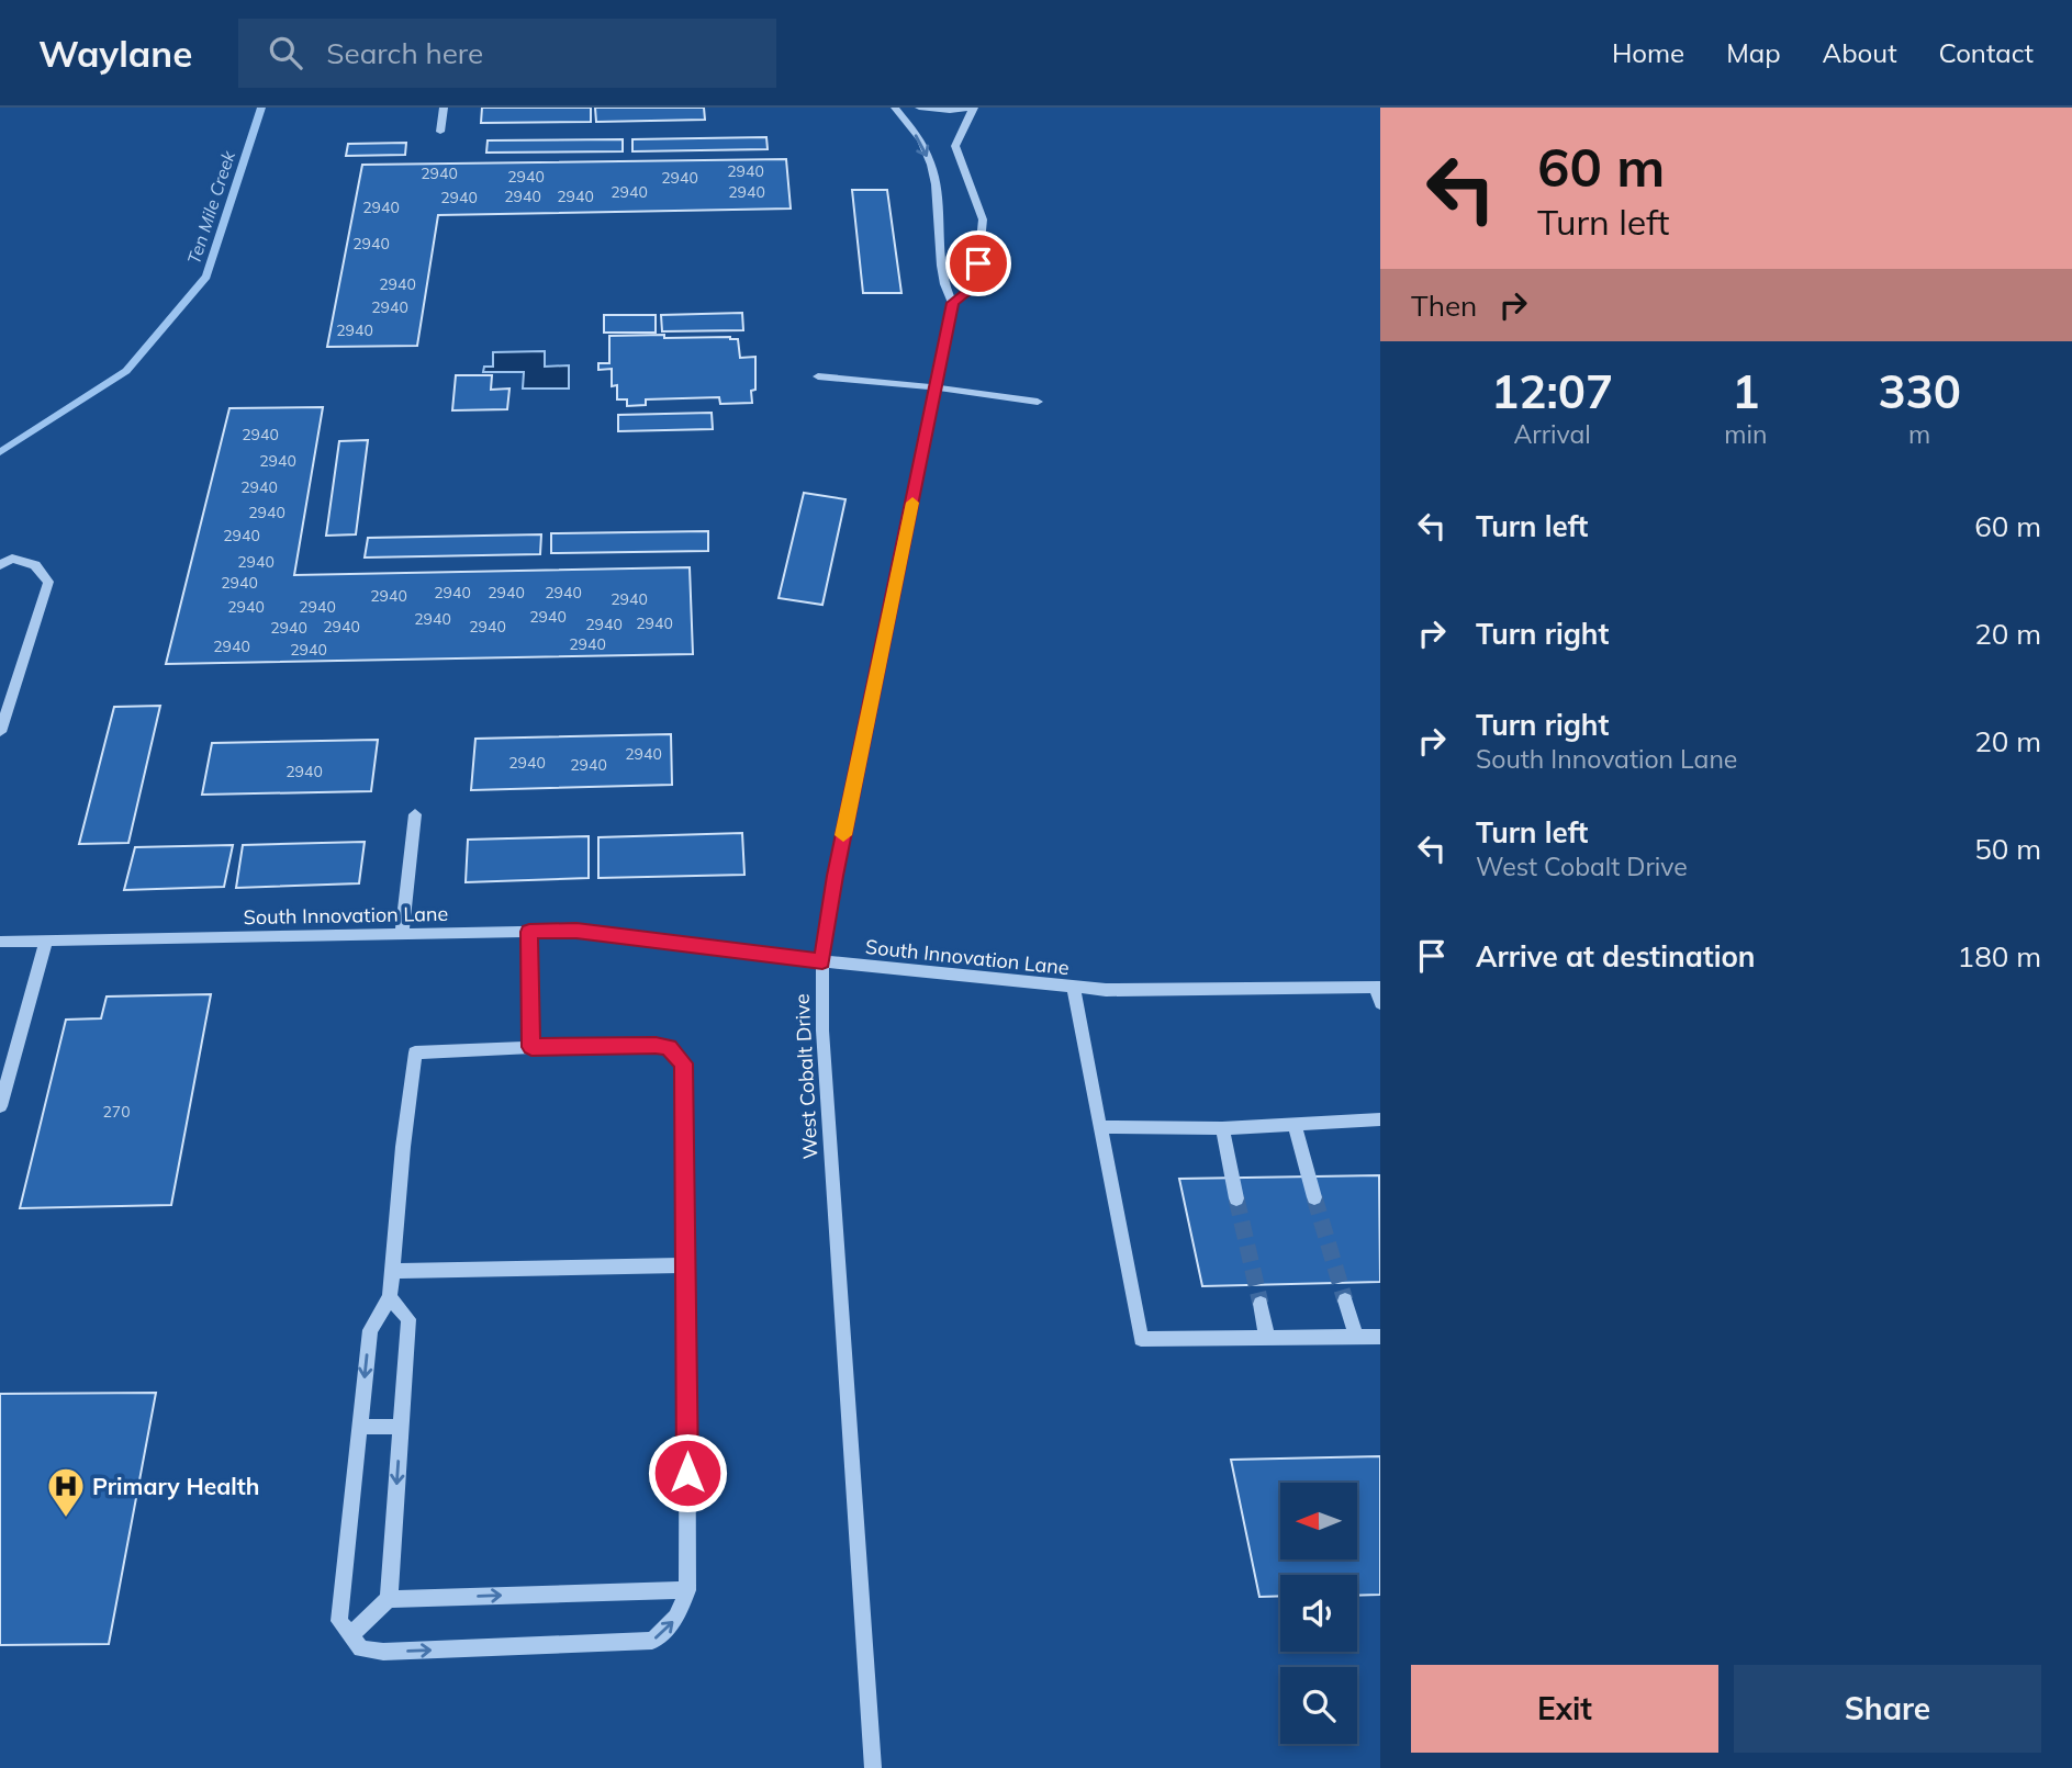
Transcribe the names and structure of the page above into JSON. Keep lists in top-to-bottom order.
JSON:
{
  "streets": {
    "street": ["South Innovation Lane", "West Cobalt Drive"]
  },
  "crossings": [
    ["South Innovation Lane", "West Cobalt Drive"]
  ],
  "water": ["Ten Mile Creek"],
  "places": {
    "hospital": ["Primary Health"]
  },
  "house_numbers": [
    "2940",
    "2940",
    "2940",
    "2940",
    "2940",
    "2940",
    "2940",
    "2940",
    "2940",
    "2940",
    "2940",
    "2940",
    "2940",
    "2940",
    "2940",
    "2940",
    "2940",
    "2940",
    "2940",
    "2940",
    "2940",
    "2940",
    "2940",
    "2940",
    "2940",
    "2940",
    "2940",
    "2940",
    "2940",
    "2940",
    "2940",
    "2940",
    "2940",
    "2940",
    "2940",
    "2940",
    "2940",
    "2940",
    "2940",
    "2940",
    "2940",
    "2940",
    "270"
  ],
  "north": "left",
  "page": {
    "header": "Waylane",
    "search": "Search here",
    "nav": [
      "Home",
      "Map",
      "About",
      "Contact"
    ],
    "turn": ["60 m", "Turn left"],
    "then": "Then",
    "eta": [
      "12:07",
      "Arrival",
      "1",
      "min",
      "330",
      "m"
    ],
    "list": [
      {
        "name": "Turn left",
        "value": "60 m"
      },
      {
        "name": "Turn right",
        "value": "20 m"
      },
      {
        "name": "Turn right",
        "note": "South Innovation Lane",
        "value": "20 m"
      },
      {
        "name": "Turn left",
        "note": "West Cobalt Drive",
        "value": "50 m"
      },
      {
        "name": "Arrive at destination",
        "value": "180 m"
      }
    ],
    "buttons": ["Exit", "Share"]
  }
}
